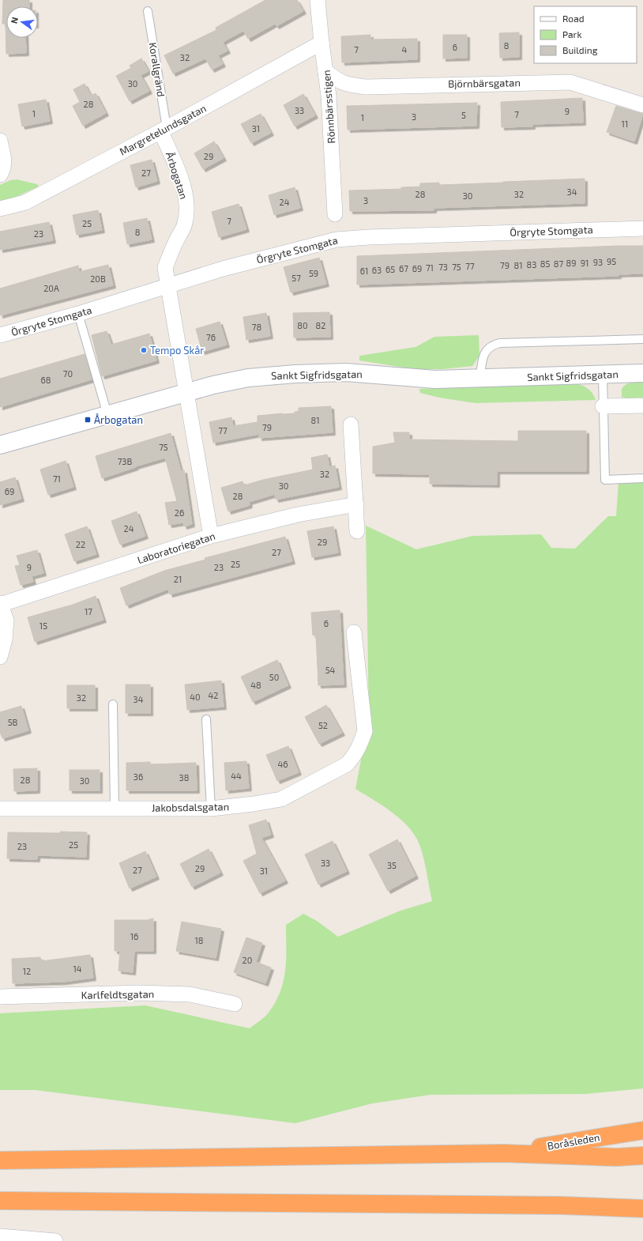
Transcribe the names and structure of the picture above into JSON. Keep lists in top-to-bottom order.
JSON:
{
  "streets": {
    "highway": ["Boråsleden"],
    "street": [
      "Björnbärsgatan",
      "Rönnbärsstigen",
      "Margretelundsgatan",
      "Årbogatan",
      "Örgryte Stomgata",
      "Sankt Sigfridsgatan",
      "Laboratoriegatan",
      "Jakobsdalsgatan",
      "Karlfeldtsgatan"
    ],
    "lane": ["Korallgränd"]
  },
  "crossings": [
    ["Korallgränd", "Margretelundsgatan"],
    ["Korallgränd", "Årbogatan"],
    ["Björnbärsgatan", "Rönnbärsstigen"],
    ["Rönnbärsstigen", "Margretelundsgatan"],
    ["Margretelundsgatan", "Årbogatan"],
    ["Årbogatan", "Örgryte Stomgata"],
    ["Årbogatan", "Sankt Sigfridsgatan"],
    ["Årbogatan", "Laboratoriegatan"]
  ],
  "places": {
    "other": ["Tempo Skår"],
    "transit": ["Årbogatan"]
  },
  "house_numbers": [
    "8",
    "6",
    "7",
    "4",
    "32",
    "30",
    "28",
    "33",
    "9",
    "1",
    "7",
    "5",
    "3",
    "1",
    "11",
    "31",
    "29",
    "27",
    "34",
    "28",
    "32",
    "30",
    "3",
    "24",
    "7",
    "25",
    "8",
    "23",
    "95",
    "93",
    "89",
    "91",
    "85",
    "87",
    "83",
    "79",
    "81",
    "77",
    "73",
    "75",
    "71",
    "67",
    "69",
    "65",
    "63",
    "61",
    "59",
    "57",
    "20B",
    "20A",
    "80",
    "82",
    "78",
    "76",
    "70",
    "68",
    "81",
    "79",
    "77",
    "75",
    "73B",
    "32",
    "71",
    "30",
    "69",
    "28",
    "26",
    "24",
    "29",
    "22",
    "27",
    "25",
    "9",
    "23",
    "21",
    "17",
    "6",
    "15",
    "54",
    "50",
    "48",
    "42",
    "40",
    "32",
    "34",
    "5B",
    "52",
    "46",
    "44",
    "36",
    "38",
    "28",
    "30",
    "25",
    "23",
    "33",
    "35",
    "29",
    "27",
    "31",
    "16",
    "18",
    "20",
    "14",
    "12"
  ],
  "legend": ["Road", "Park", "Building"],
  "north": "left"
}
